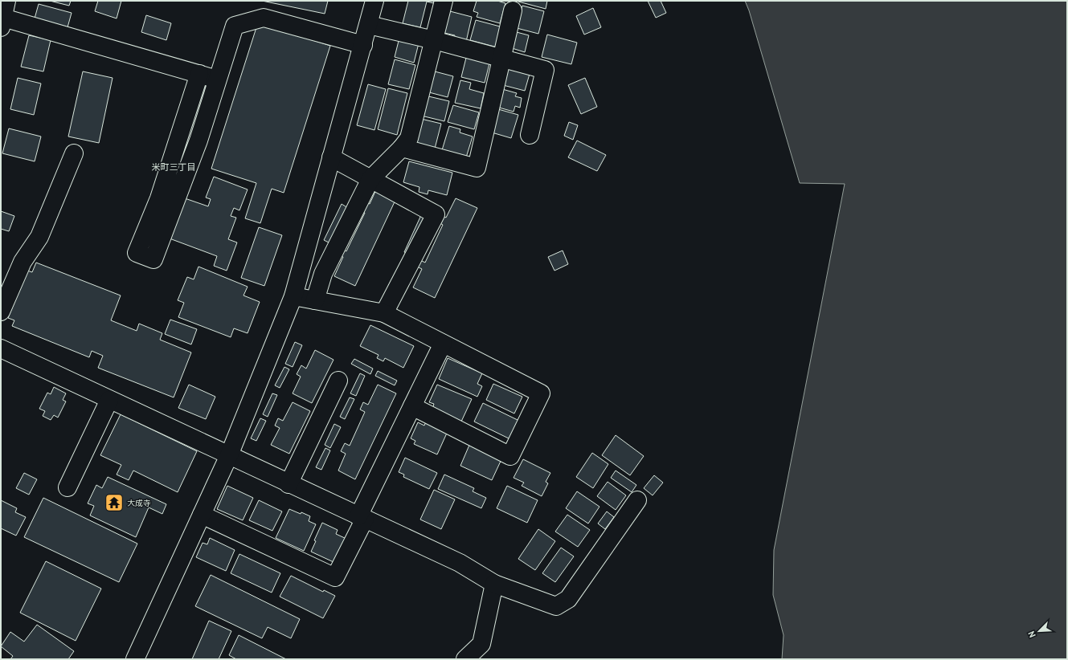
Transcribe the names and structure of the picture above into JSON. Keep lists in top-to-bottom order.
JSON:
{
  "districts": ["米町三丁目"],
  "places": {
    "temple": ["大成寺"]
  },
  "north": "bottom left"
}
